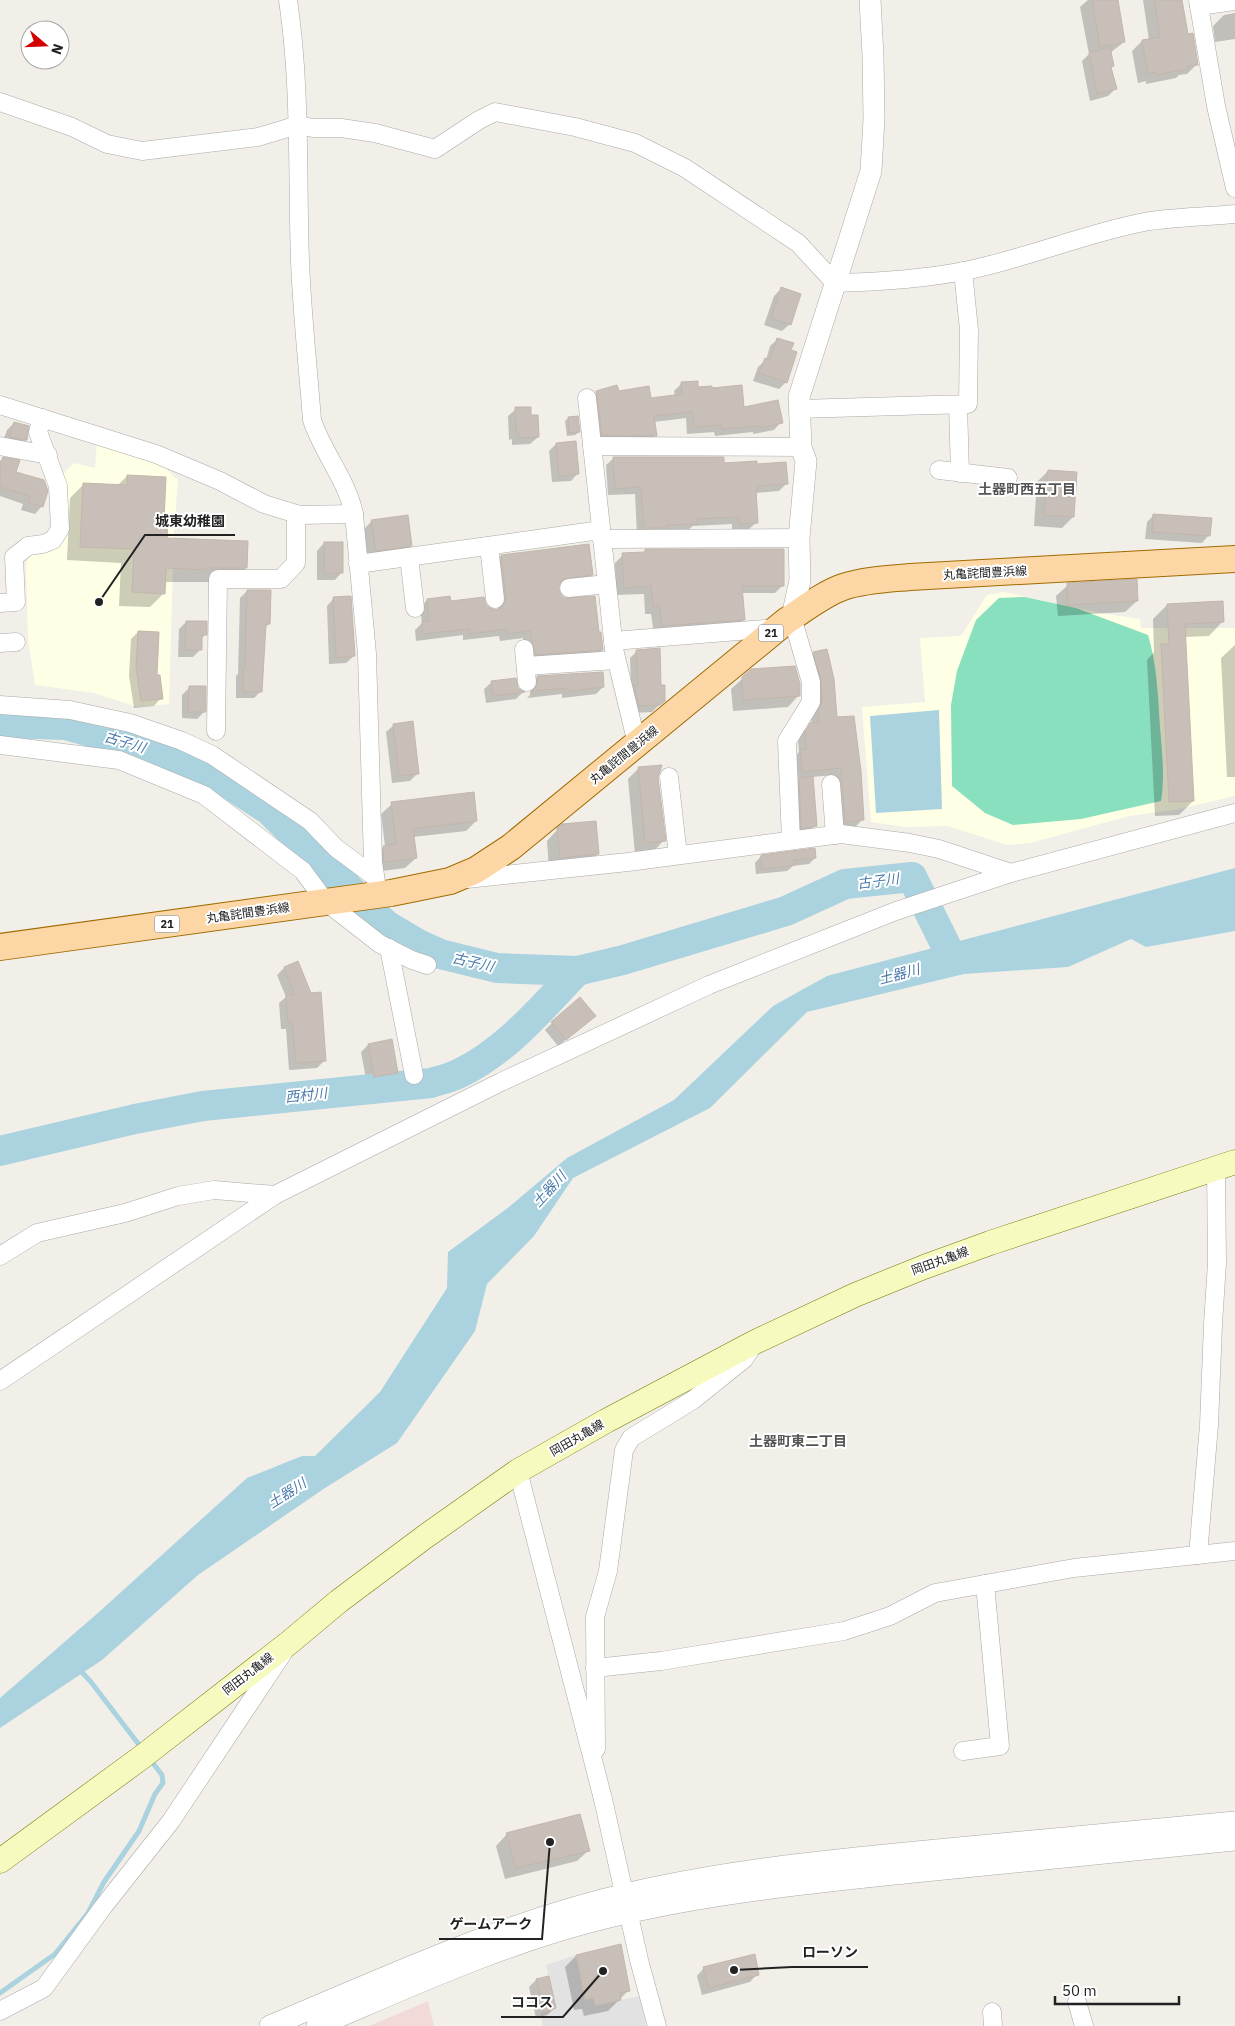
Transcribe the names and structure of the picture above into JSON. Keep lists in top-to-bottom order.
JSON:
{
  "streets": {
    "main road": ["丸亀詫間豊浜線", "21", "岡田丸亀線"]
  },
  "districts": ["土器町西五丁目", "土器町東二丁目"],
  "water": ["古子川", "土器川", "西村川"],
  "places": [
    "城東幼稚園",
    "ゲームアーク",
    "ローソン",
    "ココス"
  ],
  "scale_bar": "50 m",
  "north": "right"
}
